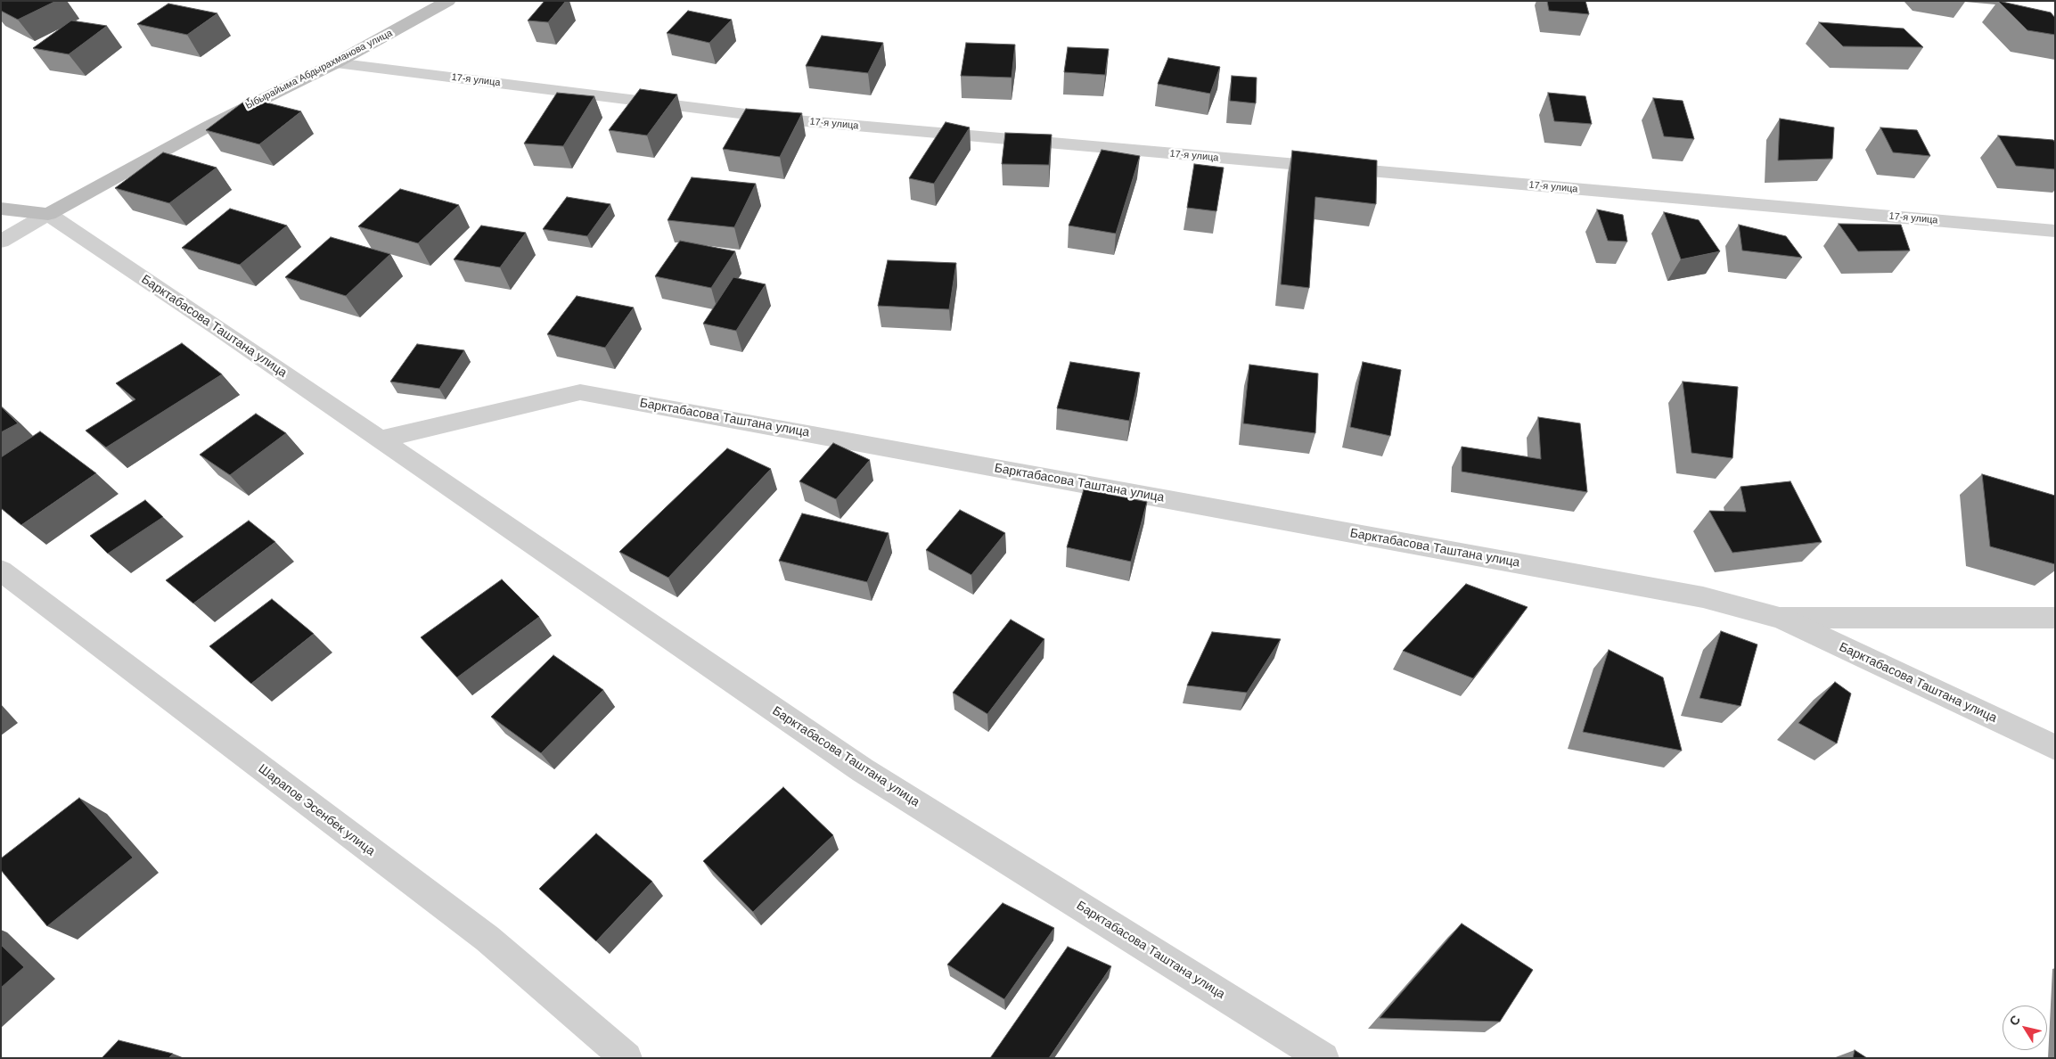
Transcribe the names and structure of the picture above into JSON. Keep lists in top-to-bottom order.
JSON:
{
  "streets": {
    "street": [
      "Ыбырайыма Абдырахманова улица",
      "17-я улица",
      "Барктабасова Таштана улица",
      "Шарапов Эсенбек улица"
    ]
  },
  "crossings": [
    ["Ыбырайыма Абдырахманова улица", "17-я улица"],
    ["Ыбырайыма Абдырахманова улица", "Барктабасова Таштана улица"]
  ],
  "north": "top left"
}
